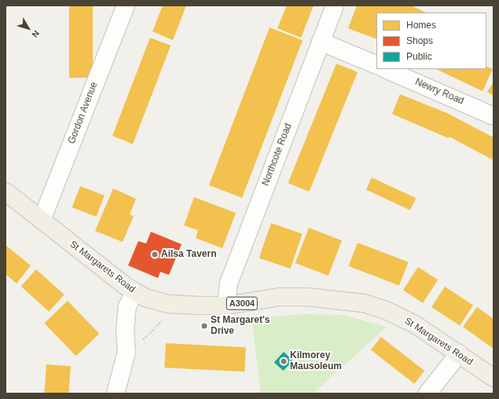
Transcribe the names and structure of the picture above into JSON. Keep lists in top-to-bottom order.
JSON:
{
  "streets": {
    "main road": ["St Margarets Road", "A3004"],
    "street": ["Newry Road", "Gordon Avenue", "Northcote Road"]
  },
  "crossings": [
    ["Gordon Avenue", "St Margarets Road"],
    ["Northcote Road", "St Margarets Road"]
  ],
  "places": ["Ailsa Tavern", "St Margaret's Drive", "Kilmorey Mausoleum"],
  "legend": ["Homes", "Shops", "Public"],
  "north": "bottom right"
}
